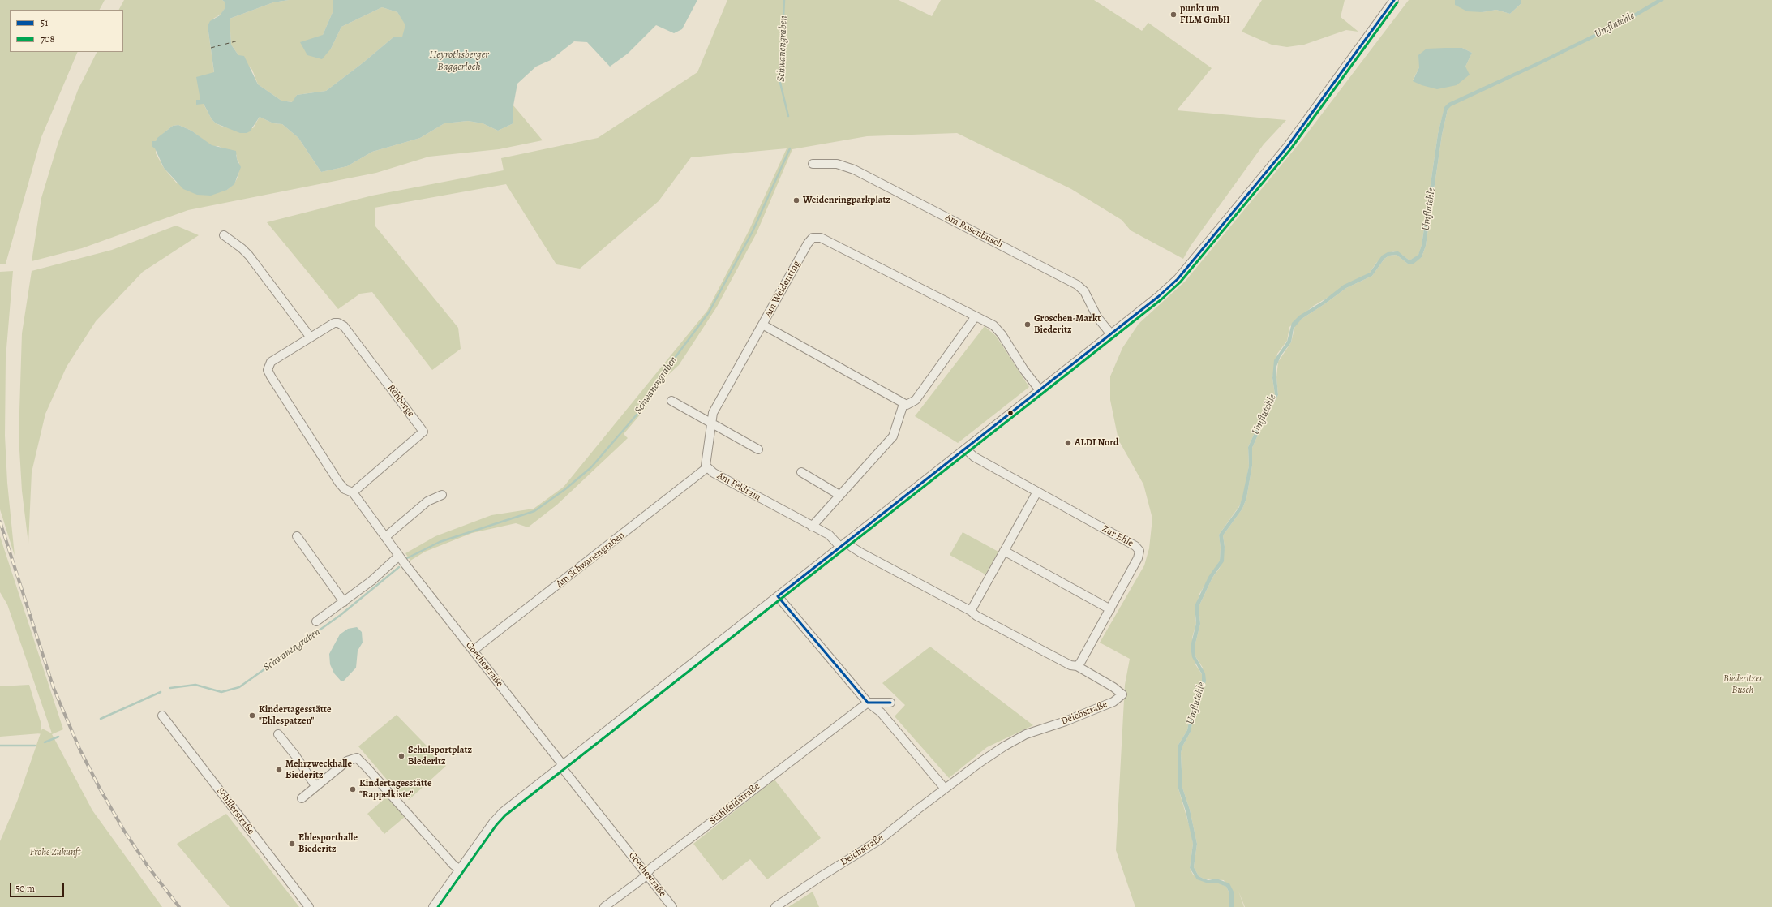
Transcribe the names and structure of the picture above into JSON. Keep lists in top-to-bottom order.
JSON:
{
  "streets": {
    "street": [
      "Am Rosenbusch",
      "Am Weidenring",
      "Rehberge",
      "Am Feldrain",
      "Zur Ehle",
      "Am Schwanengraben",
      "Goethestraße",
      "Deichstraße",
      "Stählfeldstraße",
      "Schillerstraße"
    ]
  },
  "crossings": [
    ["Am Weidenring", "Am Feldrain"],
    ["Rehberge", "Goethestraße"],
    ["Am Feldrain", "Am Schwanengraben"],
    ["Zur Ehle", "Deichstraße"],
    ["Am Schwanengraben", "Goethestraße"],
    ["Goethestraße", "Stählfeldstraße"]
  ],
  "water": ["Umflutehle", "Schwanengraben", "Heyrothsberger Baggerloch"],
  "parks": ["Biederitzer Busch", "Frohe Zukunft"],
  "places": [
    "punkt um FILM GmbH",
    "Weidenringparkplatz",
    "Groschen-Markt Biederitz",
    "ALDI Nord",
    "Kindertagesstätte \"Ehlespatzen\"",
    "Schulsportplatz Biederitz",
    "Mehrzweckhalle Biederitz",
    "Kindertagesstätte \"Rappelkiste\"",
    "Ehlesporthalle Biederitz"
  ],
  "lines": ["transit line 51", "transit line 708"],
  "legend": ["51", "708"],
  "scale_bar": "50 m"
}
